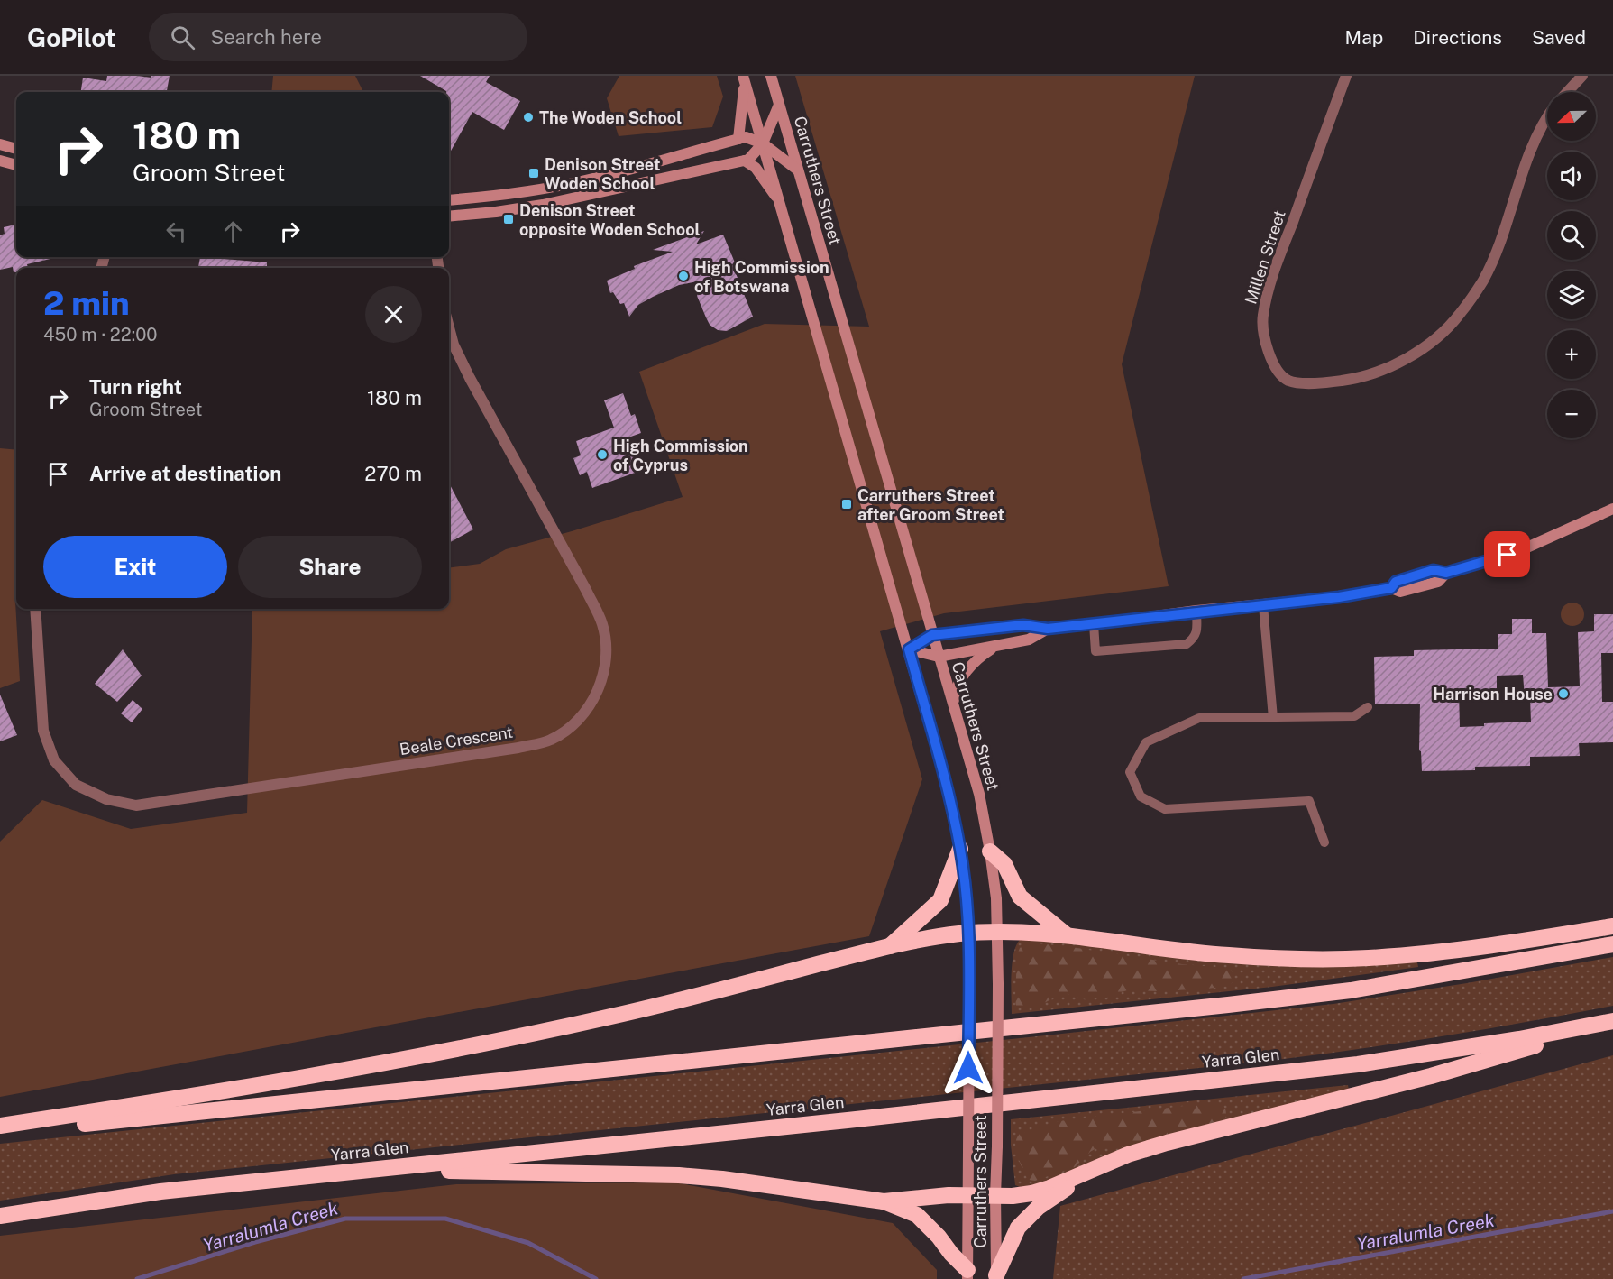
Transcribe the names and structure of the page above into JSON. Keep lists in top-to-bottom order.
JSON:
{
  "streets": {
    "highway": ["Yarra Glen"],
    "main road": ["Carruthers Street"],
    "street": ["Millen Street", "Beale Crescent"]
  },
  "water": ["Yarralumla Creek"],
  "places": {
    "other": [
      "The Woden School",
      "High Commission of Botswana",
      "High Commission of Cyprus",
      "Harrison House"
    ],
    "transit": ["Denison Street Woden School", "Denison Street opposite Woden School", "Carruthers Street after Groom Street"]
  },
  "north": "left",
  "page": {
    "header": "GoPilot",
    "search": "Search here",
    "nav": ["Map", "Directions", "Saved"],
    "map_buttons": ["+", "−"],
    "turn": ["180 m", "Groom Street"],
    "heading": ["2 min", "450 m · 22:00"],
    "list": [
      {
        "name": "Turn right",
        "note": "Groom Street",
        "value": "180 m"
      },
      {
        "name": "Arrive at destination",
        "value": "270 m"
      }
    ],
    "buttons": ["Exit", "Share"]
  }
}
